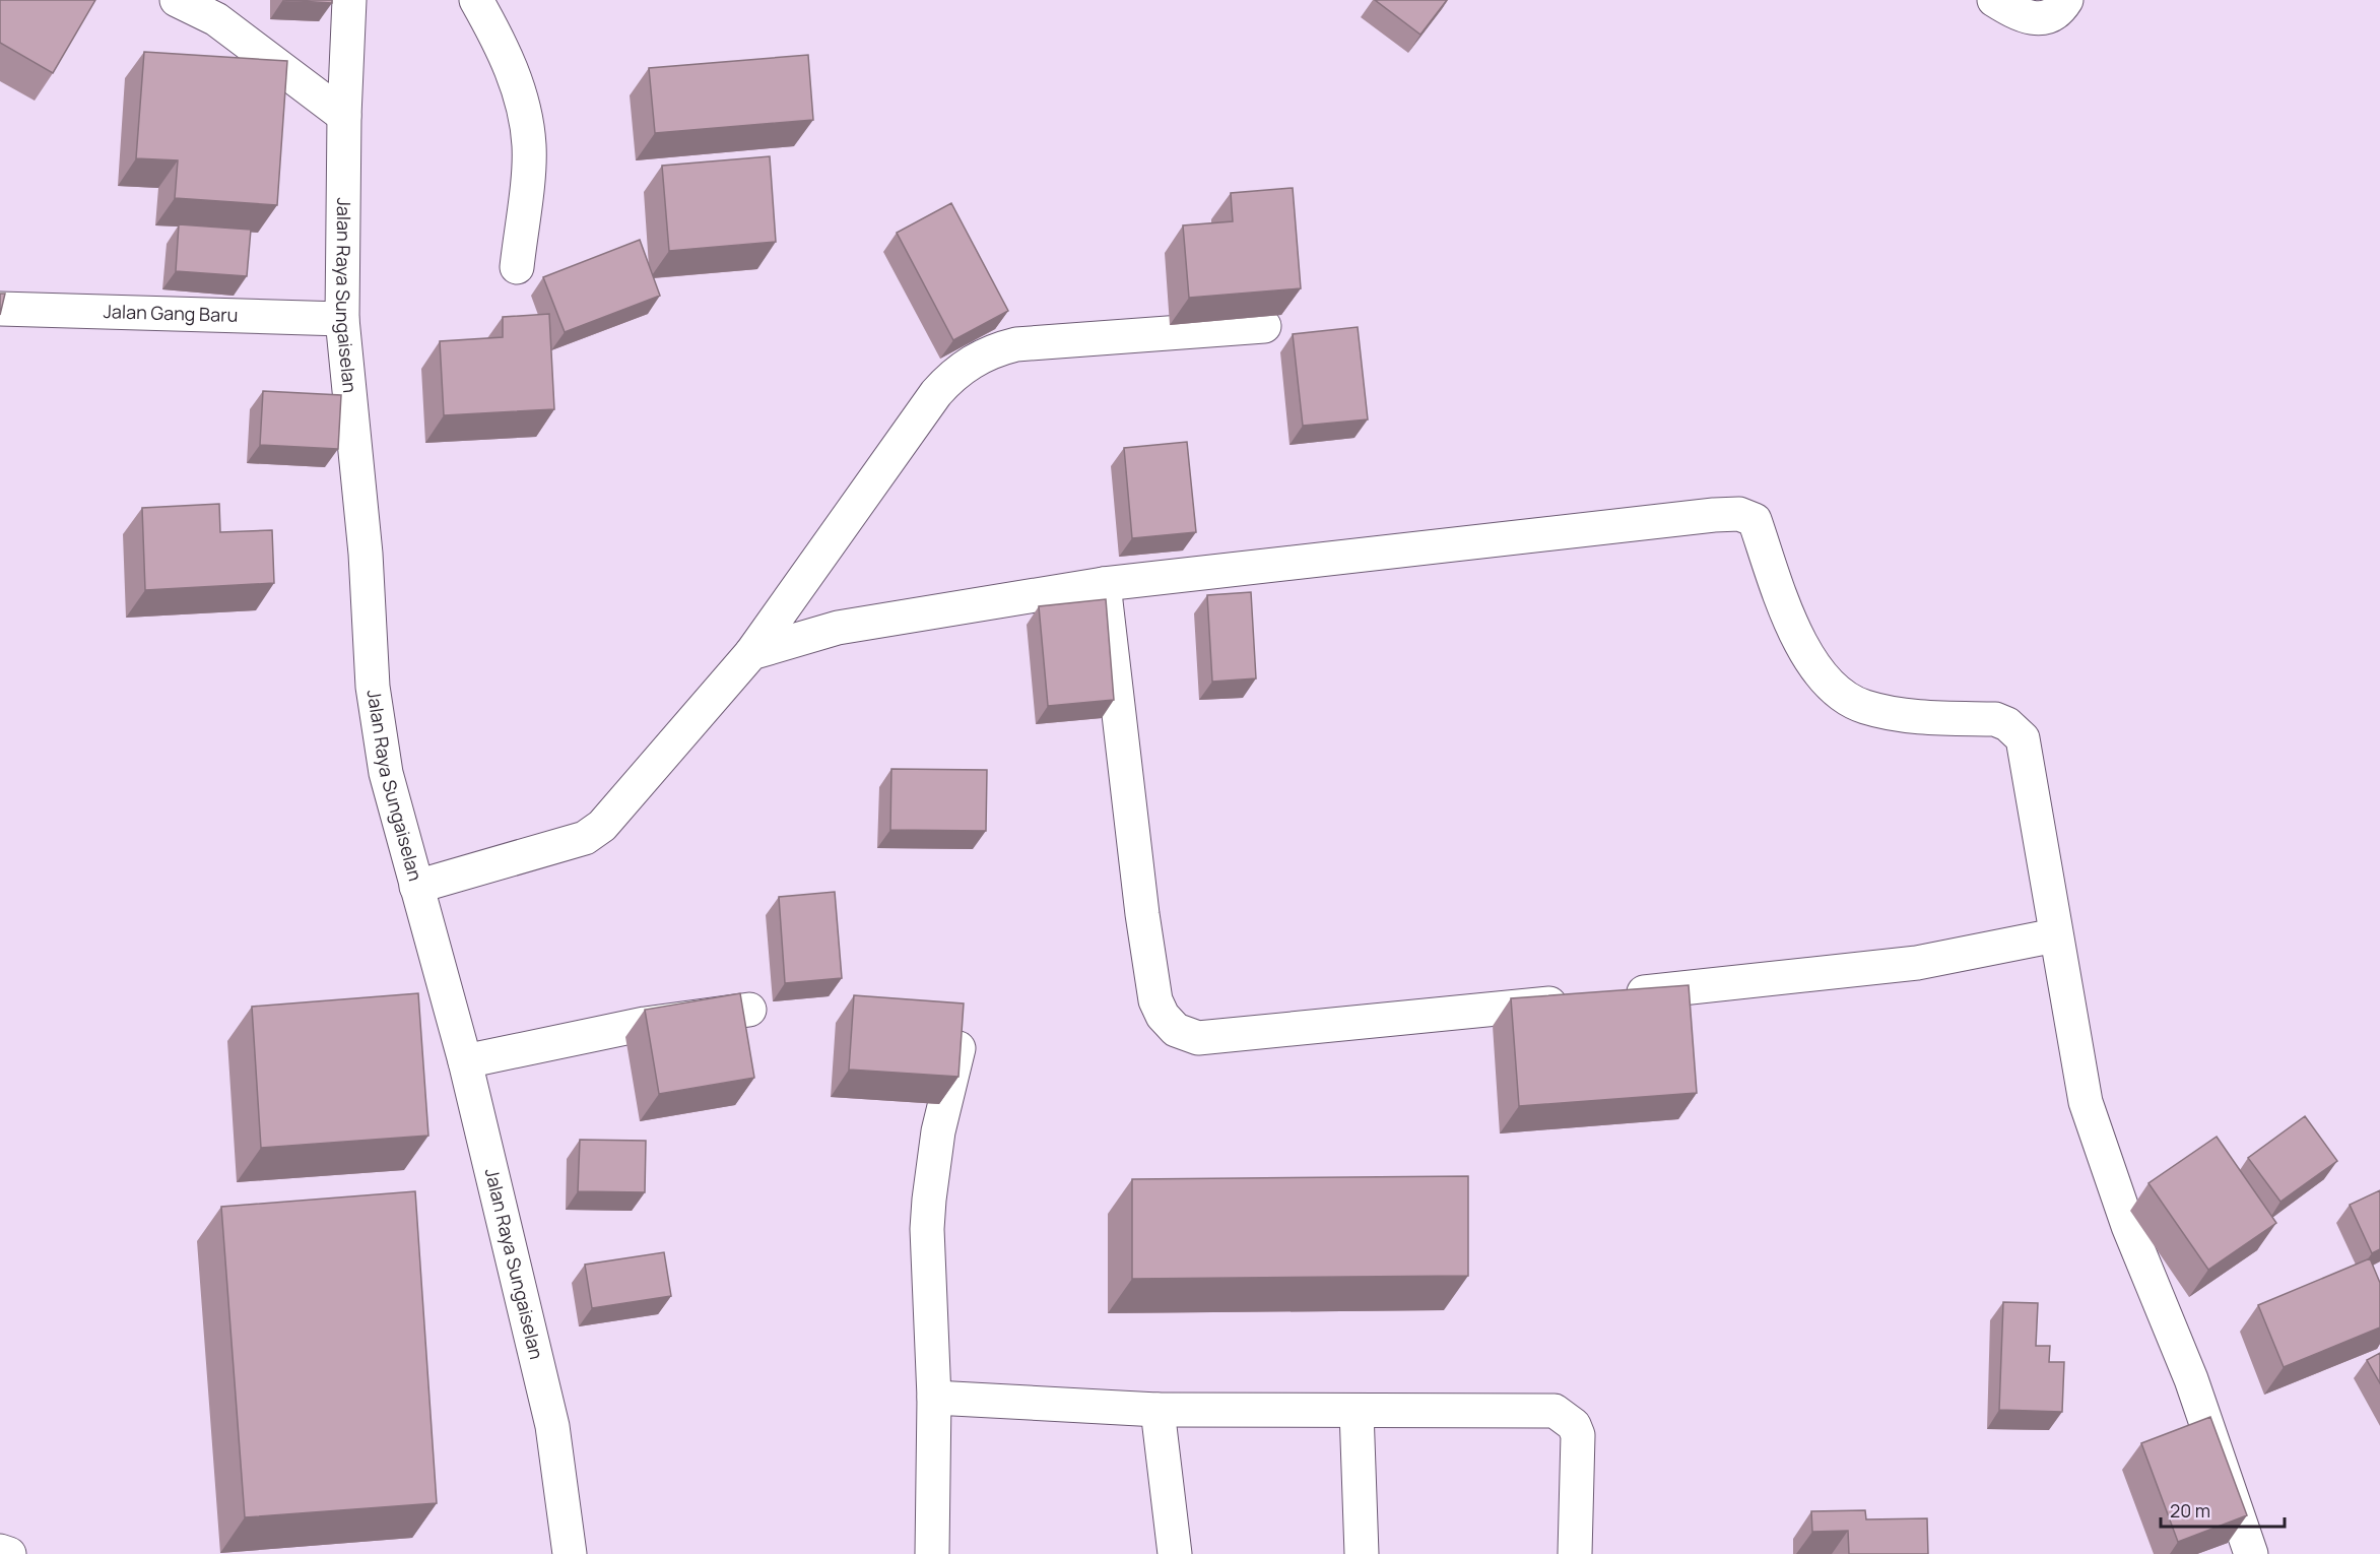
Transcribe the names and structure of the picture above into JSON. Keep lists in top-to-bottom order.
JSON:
{
  "streets": {
    "street": ["Jalan Raya Sungaiselan", "Jalan Gang Baru"]
  },
  "crossings": [
    ["Jalan Raya Sungaiselan", "Jalan Gang Baru"]
  ],
  "scale_bar": "20 m"
}
